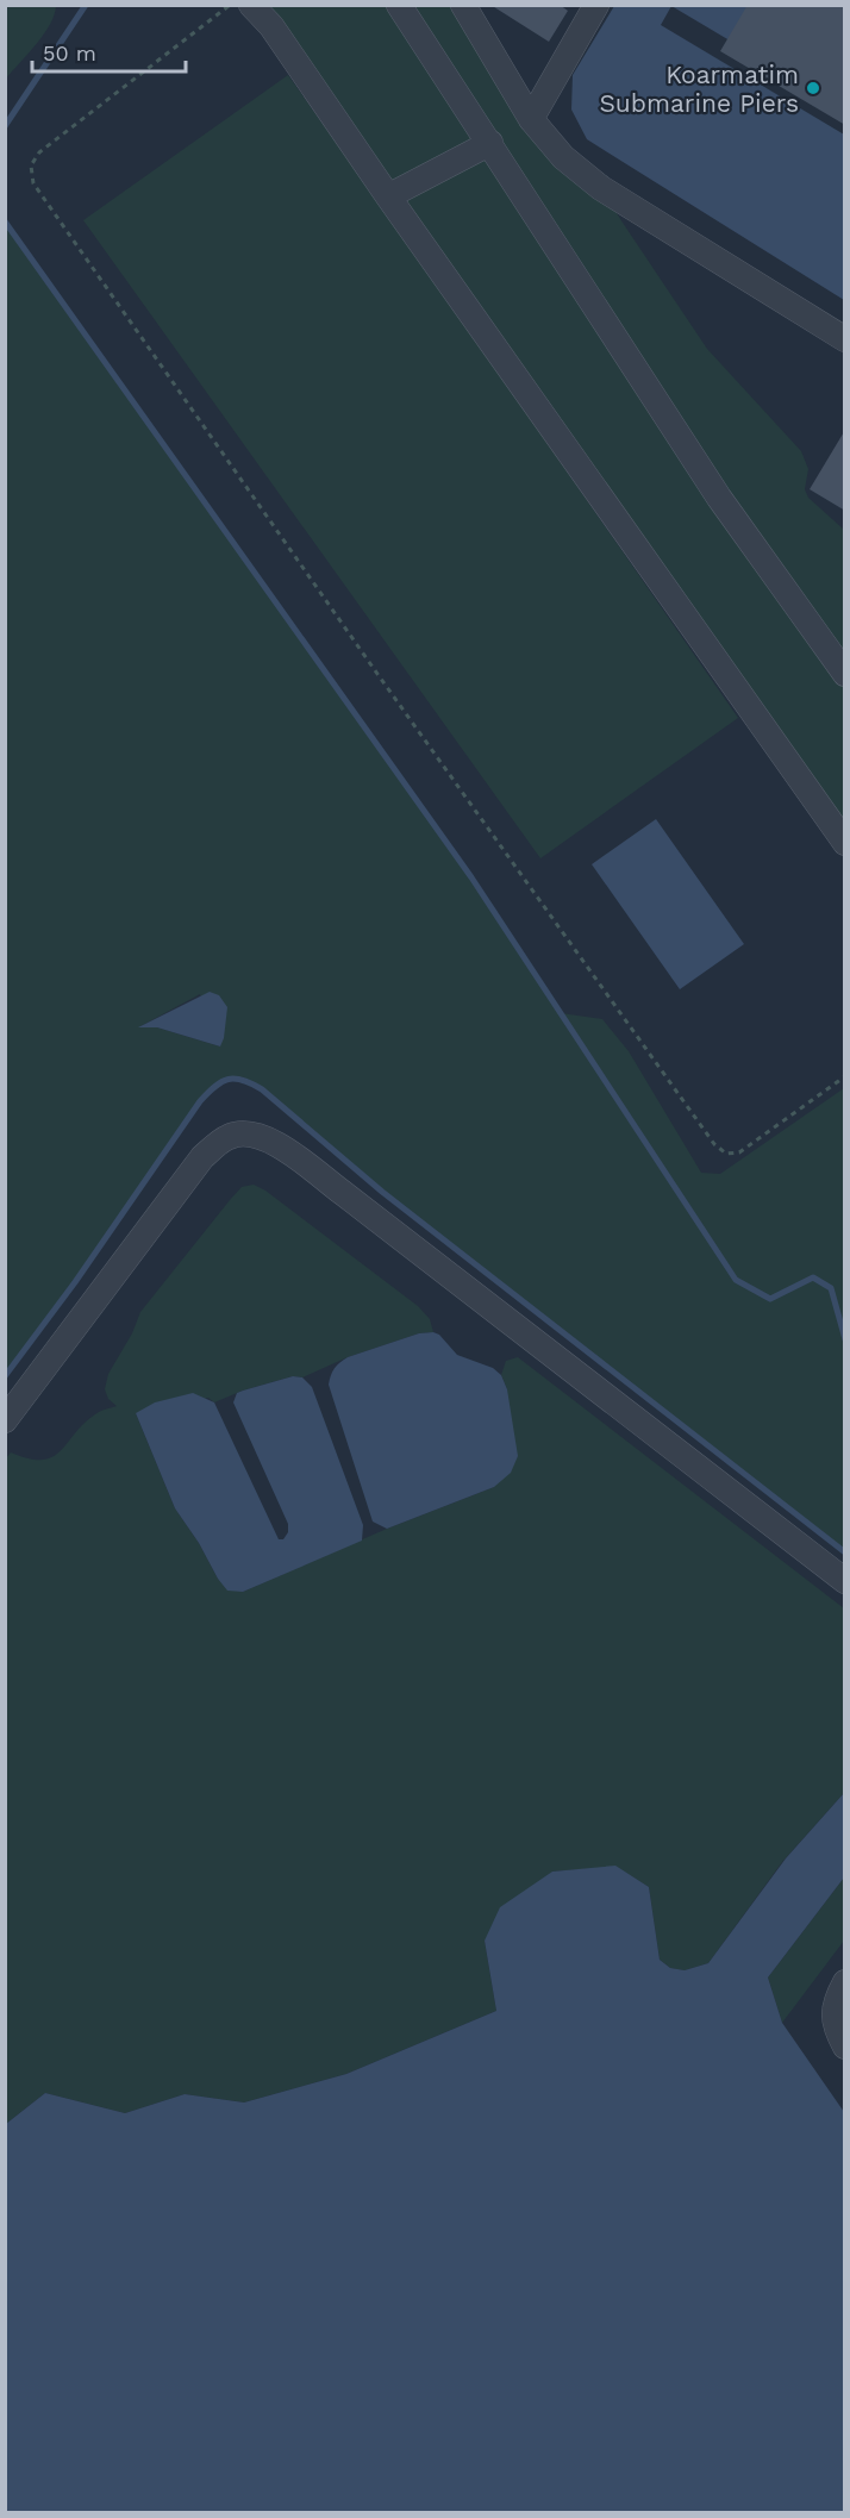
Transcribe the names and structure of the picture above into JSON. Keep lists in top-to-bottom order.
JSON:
{
  "places": ["Koarmatim Submarine Piers"],
  "scale_bar": "50 m"
}
